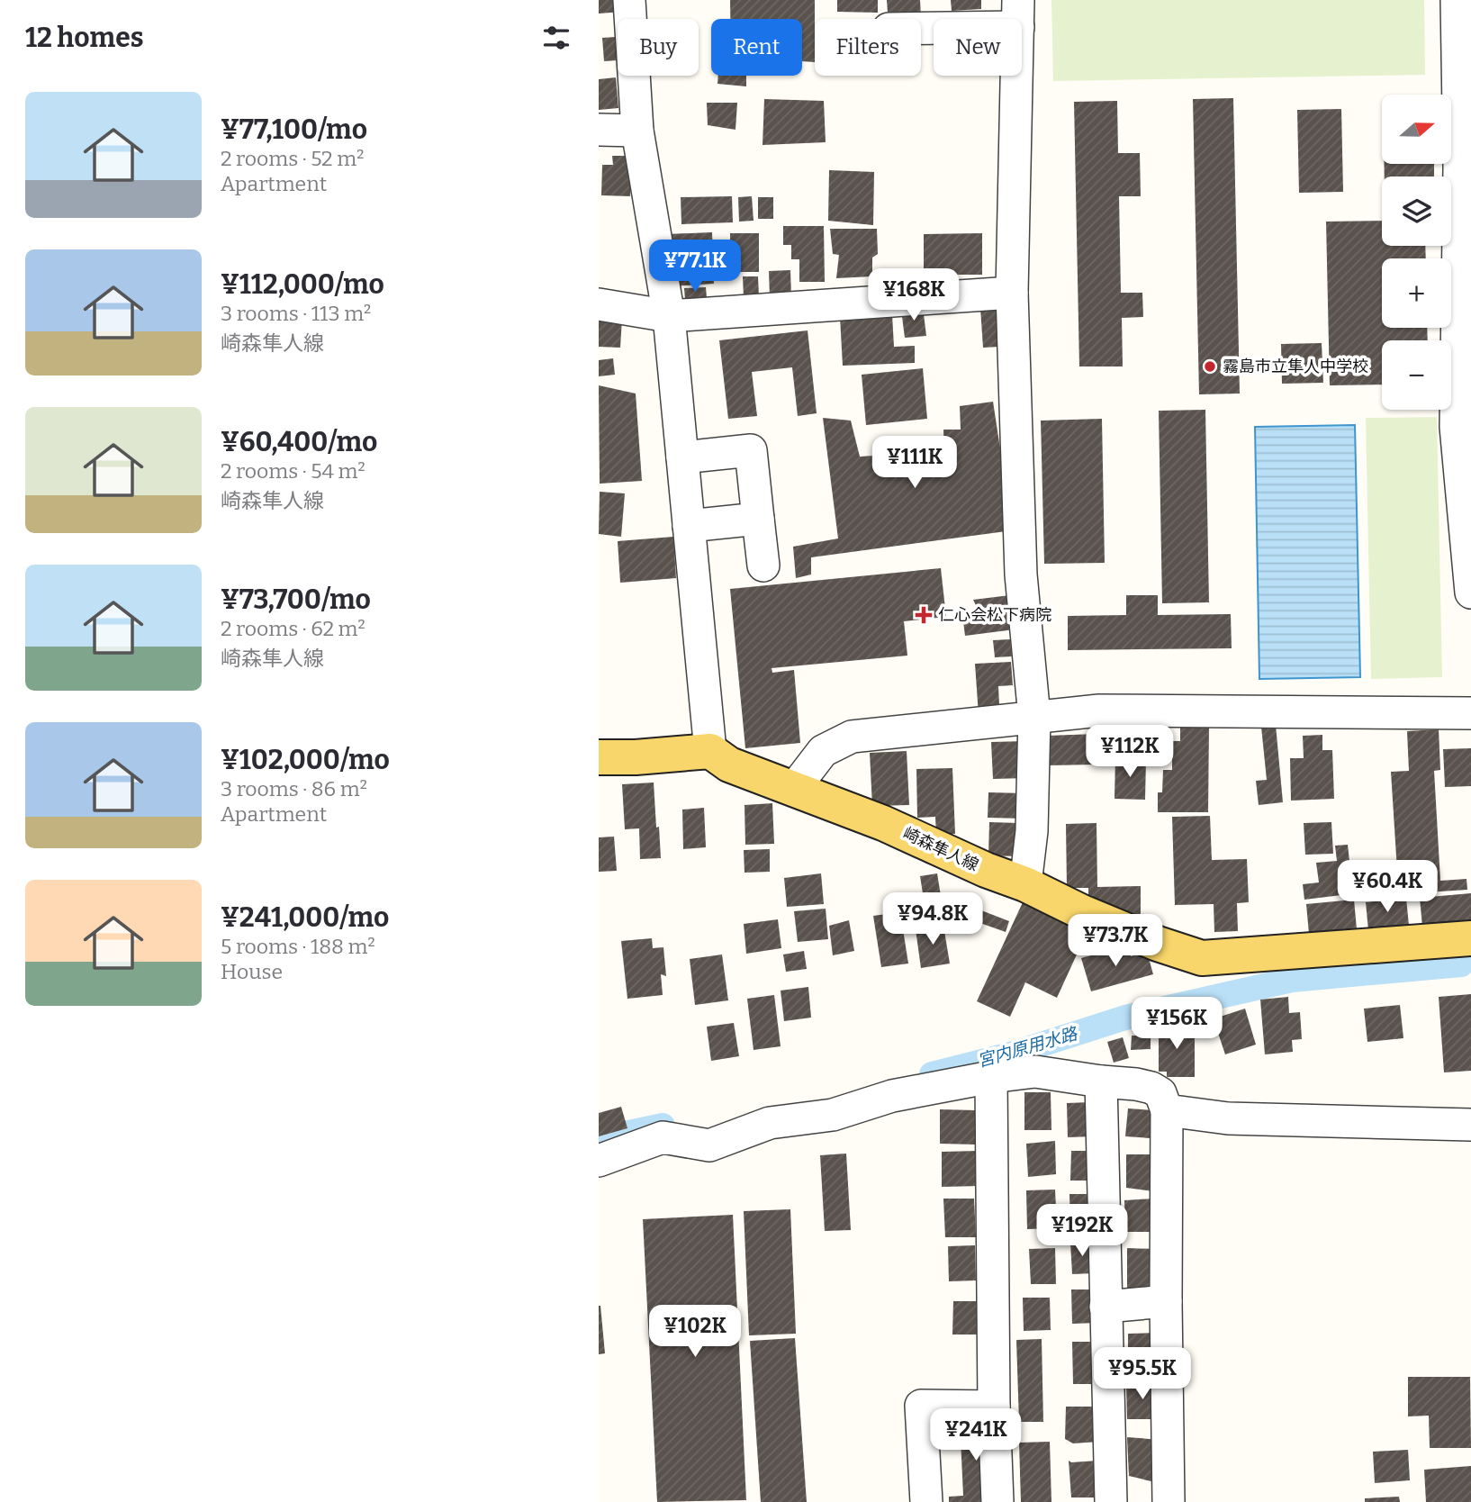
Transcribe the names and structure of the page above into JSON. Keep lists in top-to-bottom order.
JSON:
{
  "streets": {
    "main road": ["崎森隼人線"]
  },
  "water": ["宮内原用水路"],
  "places": {
    "other": ["霧島市立隼人中学校"],
    "health": ["仁心会松下病院"]
  },
  "north": "right",
  "page": {
    "heading": "12 homes",
    "chip": [
      "Buy",
      "Rent",
      "Filters",
      "New"
    ],
    "list": [
      {
        "name": "¥77,100/mo",
        "note": "2 rooms · 52 m² · Apartment"
      },
      {
        "name": "¥112,000/mo",
        "note": "3 rooms · 113 m² · 崎森隼人線"
      },
      {
        "name": "¥60,400/mo",
        "note": "2 rooms · 54 m² · 崎森隼人線"
      },
      {
        "name": "¥73,700/mo",
        "note": "2 rooms · 62 m² · 崎森隼人線"
      },
      {
        "name": "¥102,000/mo",
        "note": "3 rooms · 86 m² · Apartment"
      },
      {
        "name": "¥241,000/mo",
        "note": "5 rooms · 188 m² · House"
      }
    ],
    "map_buttons": ["+", "−"],
    "price": [
      "¥77.1K",
      "¥168K",
      "¥111K",
      "¥112K",
      "¥60.4K",
      "¥94.8K",
      "¥73.7K",
      "¥156K",
      "¥192K",
      "¥102K",
      "¥95.5K",
      "¥241K"
    ]
  }
}
